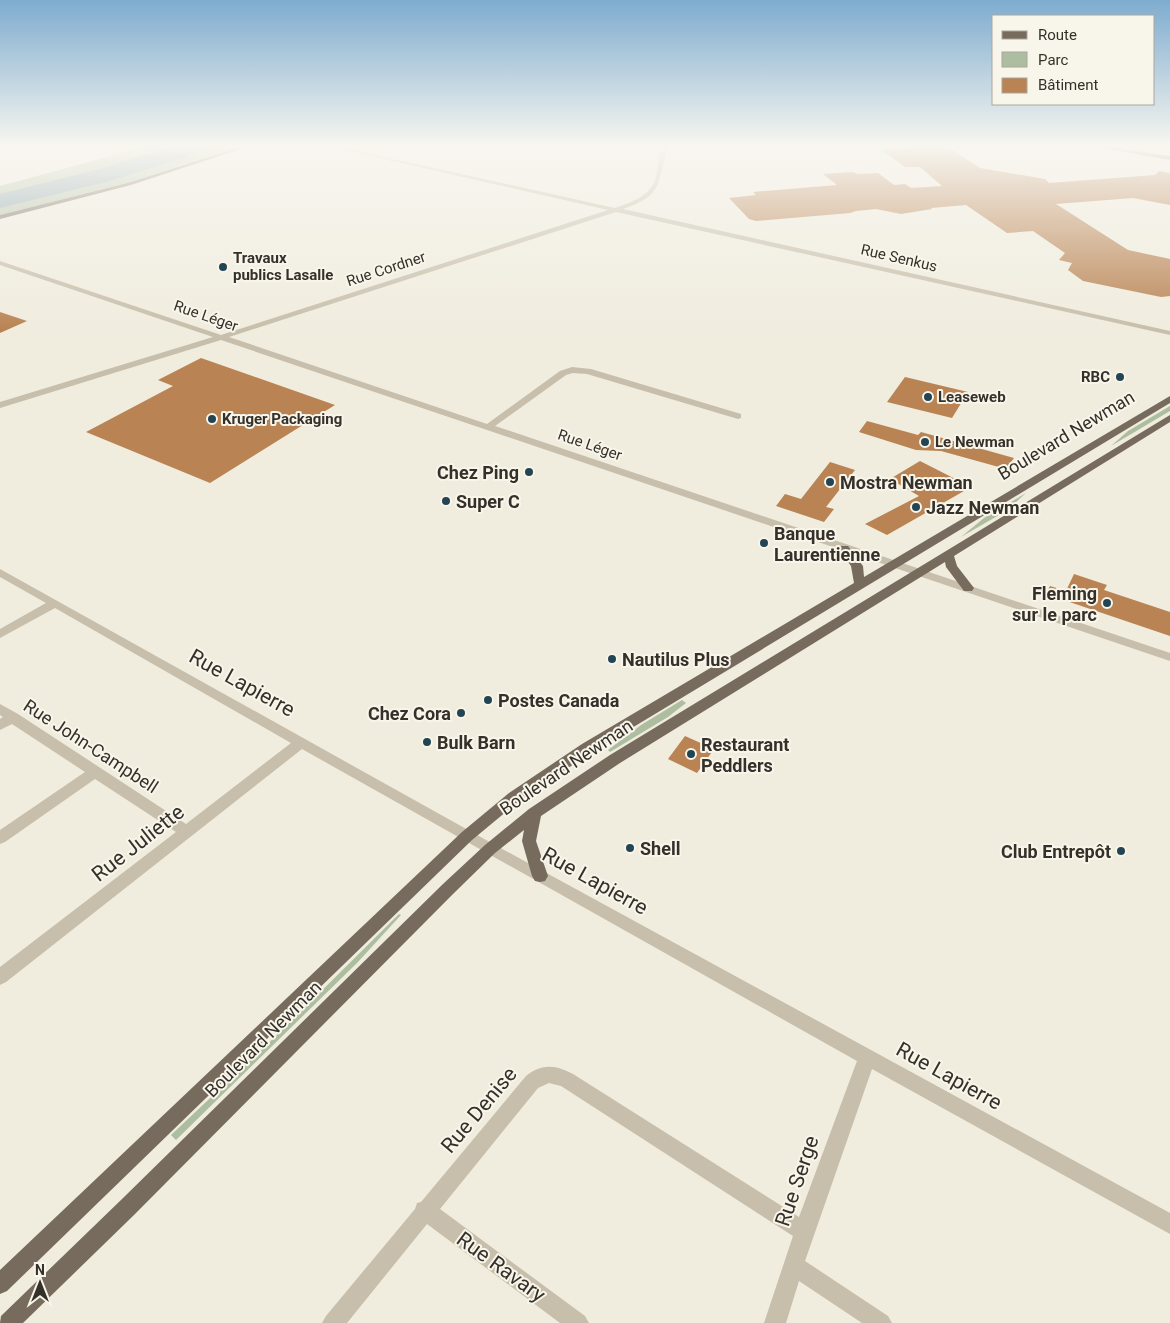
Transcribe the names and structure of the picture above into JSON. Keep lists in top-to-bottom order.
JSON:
{
  "streets": {
    "main road": ["Boulevard Newman"],
    "street": [
      "Rue Senkus",
      "Rue Cordner",
      "Rue Léger",
      "Rue Lapierre",
      "Rue John-Campbell",
      "Rue Juliette",
      "Rue Denise",
      "Rue Serge",
      "Rue Ravary"
    ]
  },
  "crossings": [
    ["Rue Senkus", "Rue Cordner"],
    ["Rue Cordner", "Rue Léger"],
    ["Rue Léger", "Boulevard Newman"],
    ["Boulevard Newman", "Rue Lapierre"],
    ["Rue Lapierre", "Rue Juliette"],
    ["Rue Lapierre", "Rue Serge"],
    ["Rue John-Campbell", "Rue Juliette"],
    ["Rue Denise", "Rue Serge"],
    ["Rue Denise", "Rue Ravary"]
  ],
  "places": [
    "Travaux publics Lasalle",
    "RBC",
    "Leaseweb",
    "Kruger Packaging",
    "Le Newman",
    "Chez Ping",
    "Mostra Newman",
    "Super C",
    "Jazz Newman",
    "Banque Laurentienne",
    "Fleming sur le parc",
    "Nautilus Plus",
    "Postes Canada",
    "Chez Cora",
    "Bulk Barn",
    "Restaurant Peddlers",
    "Shell",
    "Club Entrepôt"
  ],
  "legend": ["Route", "Parc", "Bâtiment"],
  "north": "top"
}
